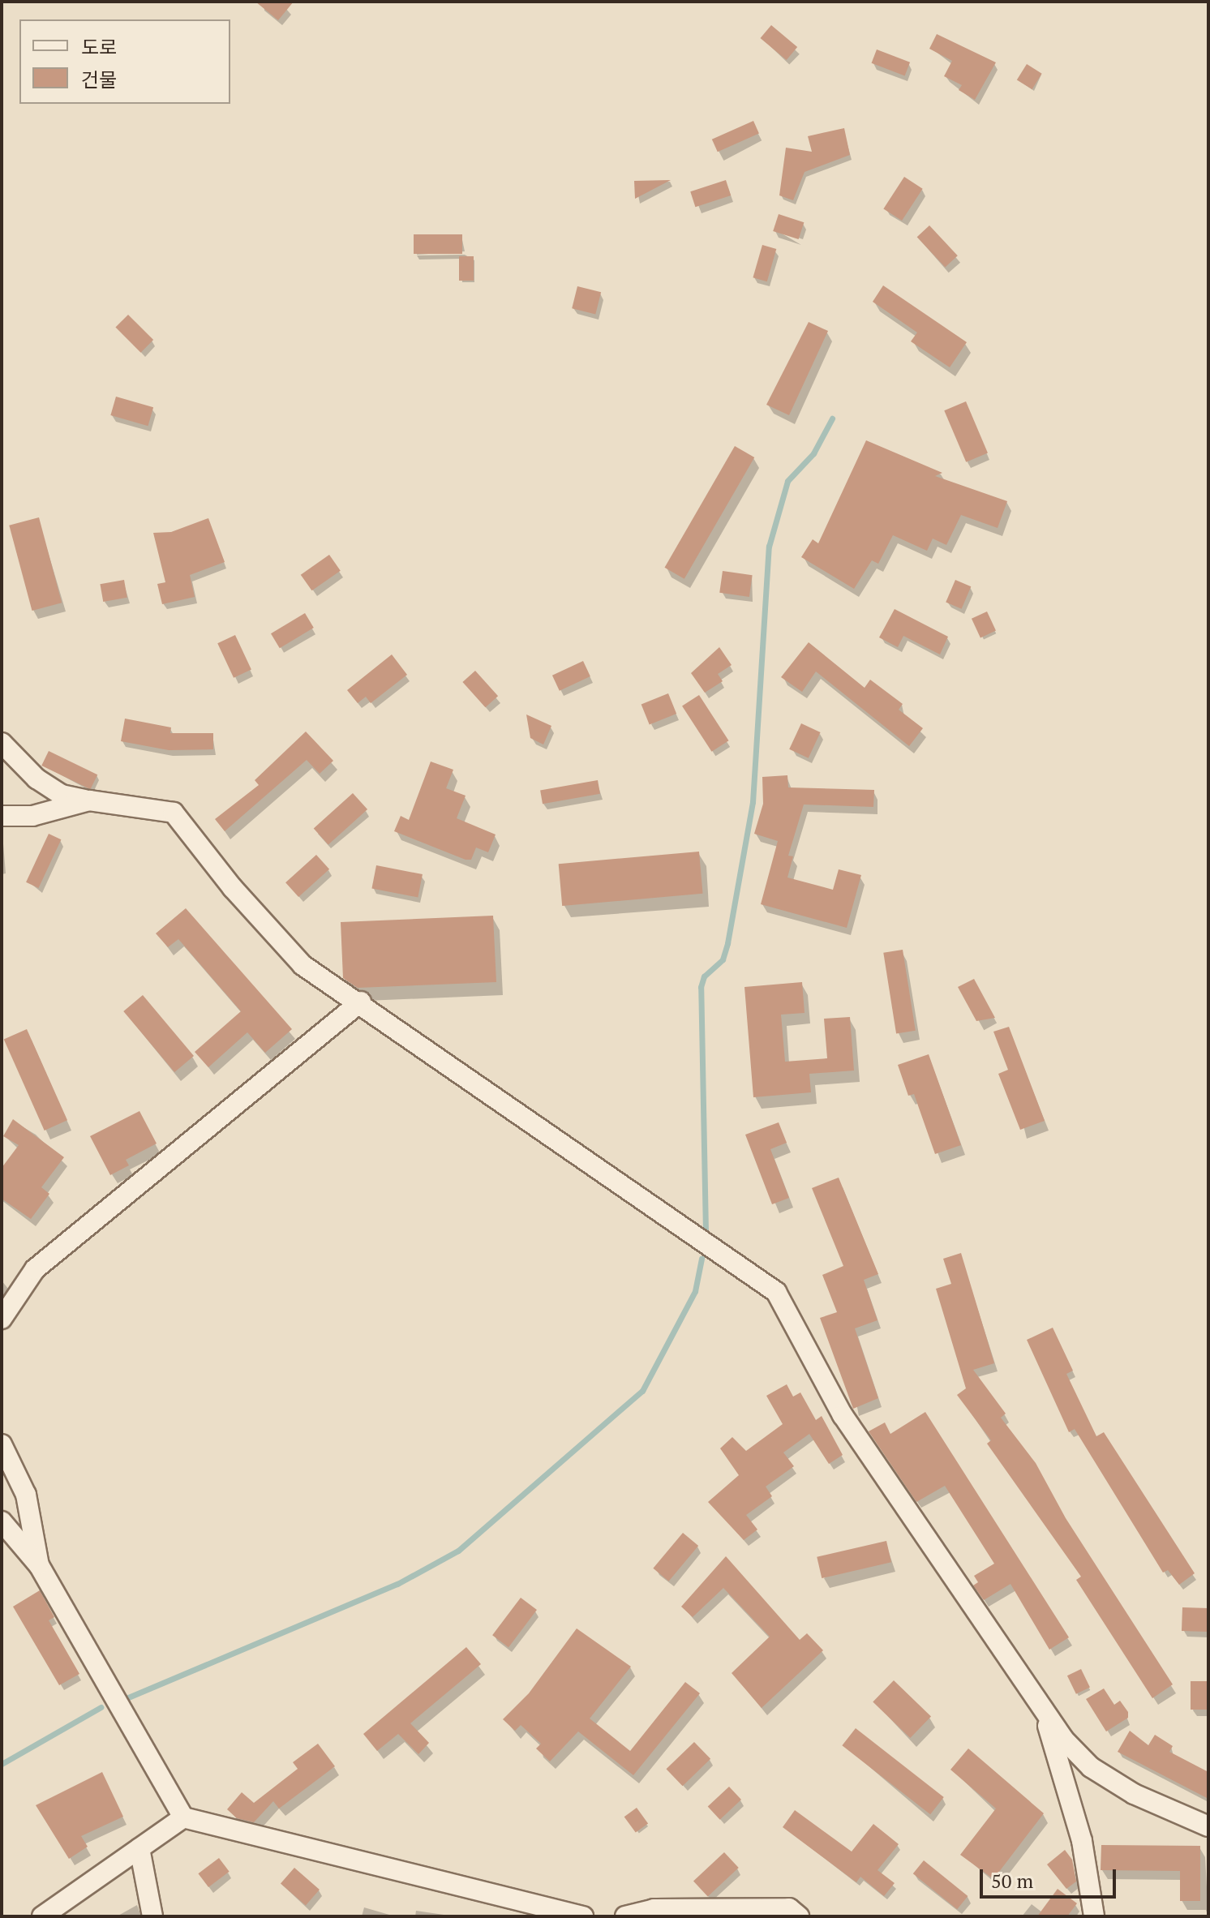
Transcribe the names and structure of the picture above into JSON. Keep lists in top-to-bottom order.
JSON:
{
  "legend": ["도로", "건물"],
  "scale_bar": "50 m"
}
